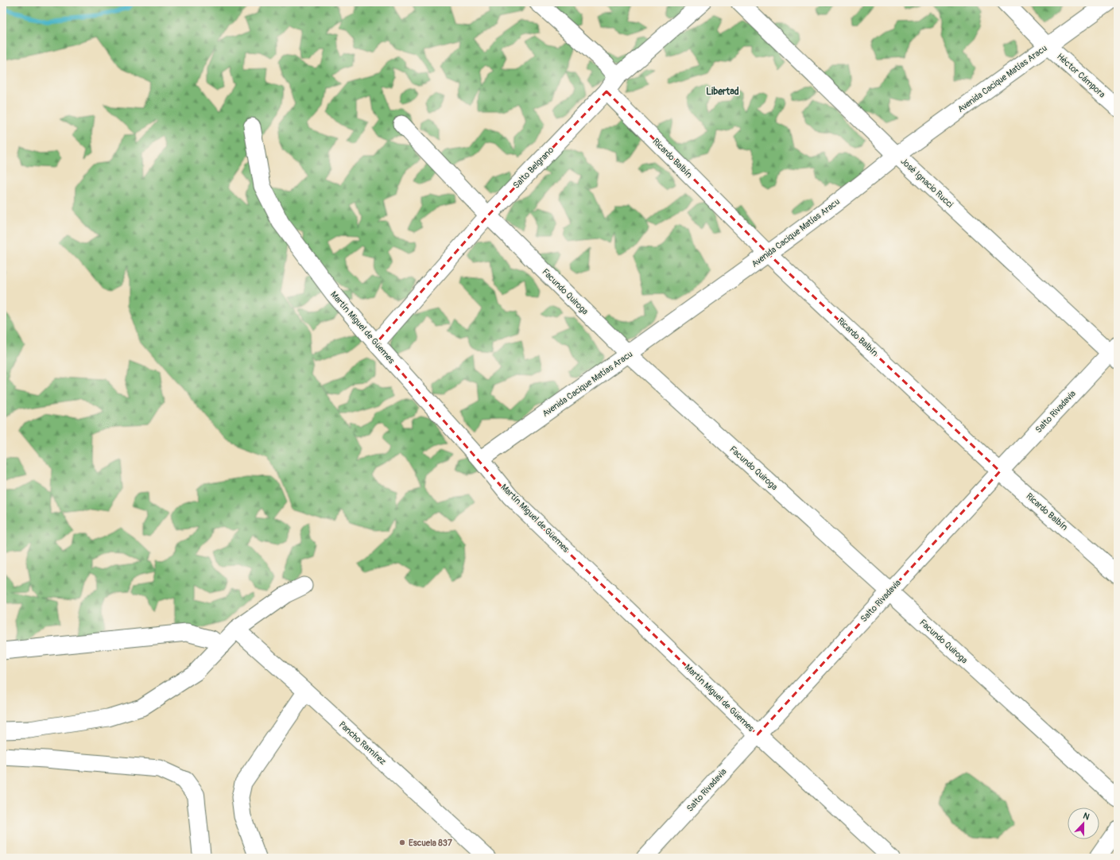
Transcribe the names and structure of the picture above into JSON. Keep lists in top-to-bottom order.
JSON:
{
  "streets": {
    "street": [
      "Héctor Cámpora",
      "Avenida Cacique Matías Aracu",
      "Ricardo Balbín",
      "Salto Belgrano",
      "José Ignacio Rucci",
      "Facundo Quiroga",
      "Martín Miguel de Güemes",
      "Salto Rivadavia",
      "Pancho Ramírez"
    ]
  },
  "crossings": [
    ["Héctor Cámpora", "Avenida Cacique Matías Aracu"],
    ["Avenida Cacique Matías Aracu", "Ricardo Balbín"],
    ["Avenida Cacique Matías Aracu", "José Ignacio Rucci"],
    ["Avenida Cacique Matías Aracu", "Facundo Quiroga"],
    ["Avenida Cacique Matías Aracu", "Martín Miguel de Güemes"],
    ["Ricardo Balbín", "Salto Belgrano"],
    ["Ricardo Balbín", "Salto Rivadavia"],
    ["Salto Belgrano", "Facundo Quiroga"],
    ["Salto Belgrano", "Martín Miguel de Güemes"],
    ["José Ignacio Rucci", "Salto Rivadavia"],
    ["Facundo Quiroga", "Salto Rivadavia"],
    ["Martín Miguel de Güemes", "Salto Rivadavia"]
  ],
  "districts": ["Libertad"],
  "places": ["Escuela 837"],
  "north": "top"
}
